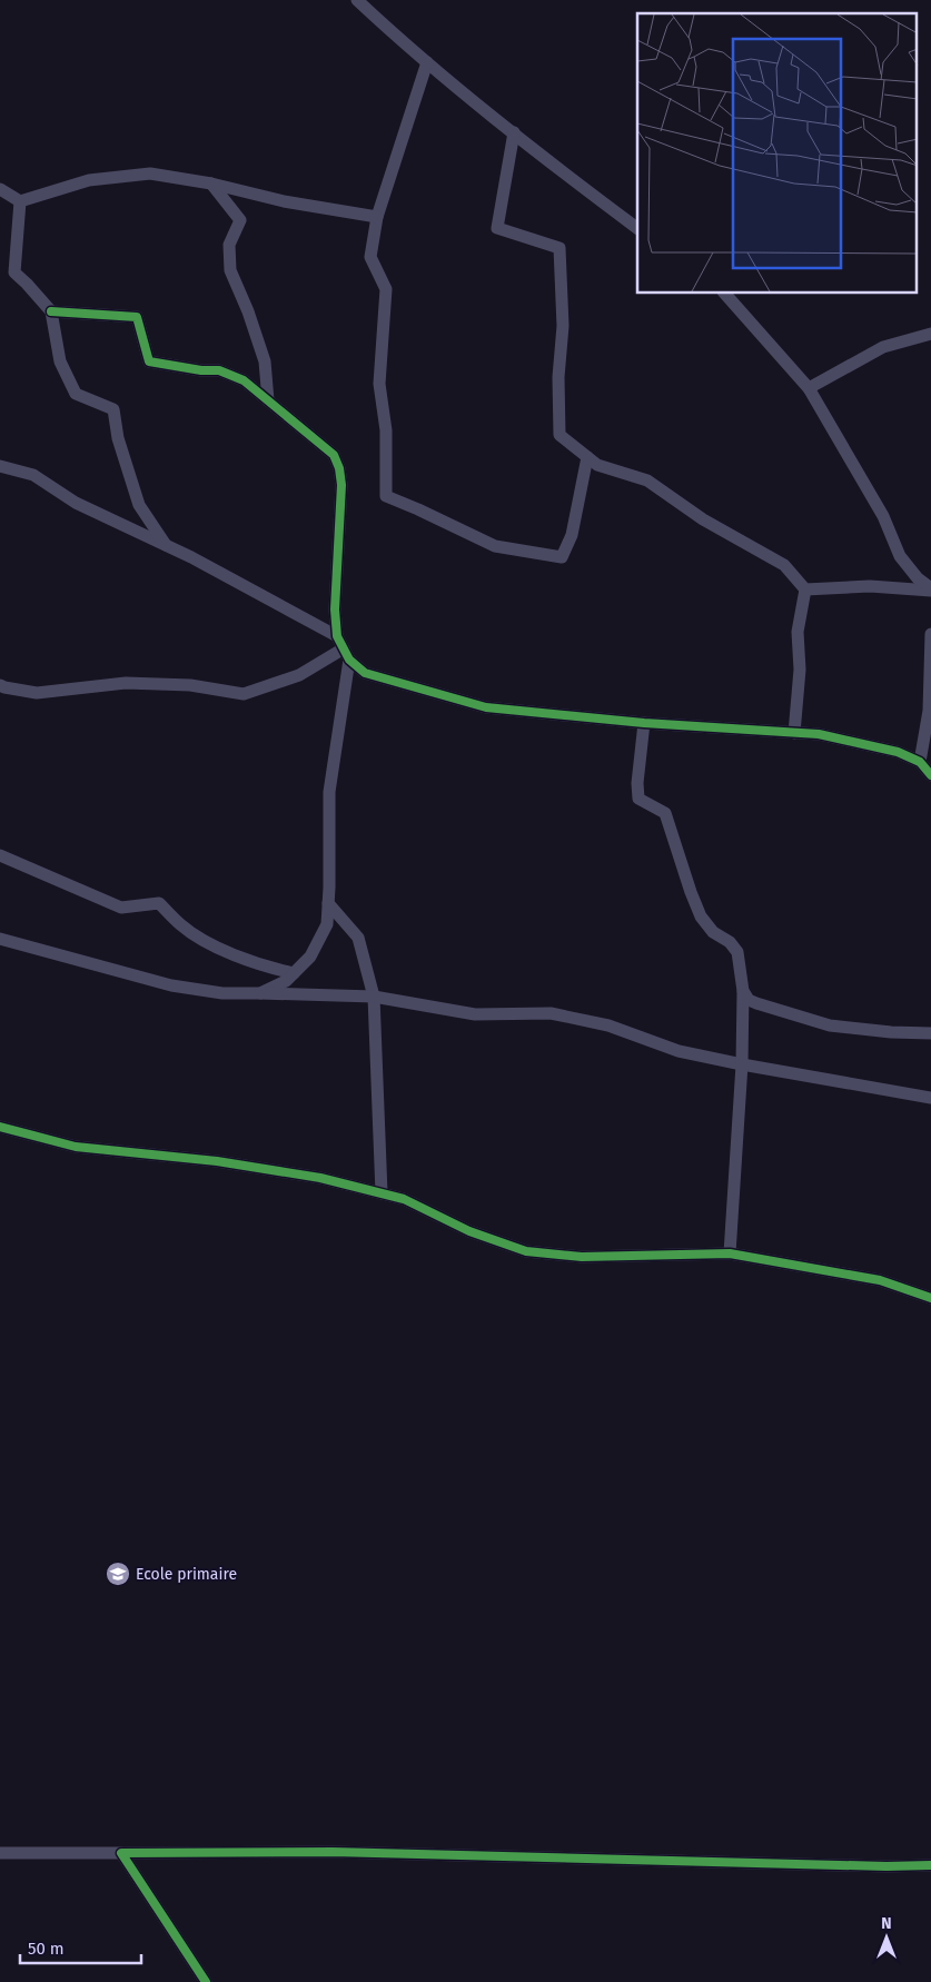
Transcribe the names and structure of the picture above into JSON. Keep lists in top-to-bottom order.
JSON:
{
  "places": {
    "school or university": ["Ecole primaire"]
  },
  "scale_bar": "50 m",
  "north": "top"
}
